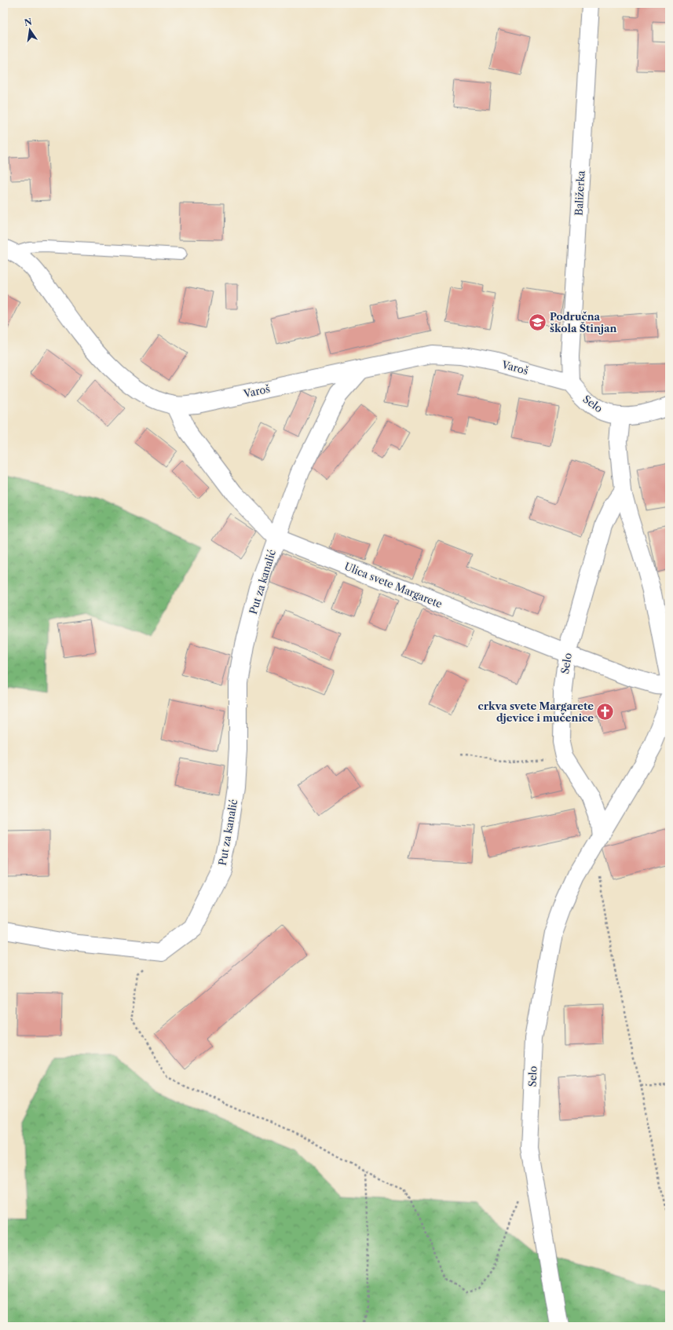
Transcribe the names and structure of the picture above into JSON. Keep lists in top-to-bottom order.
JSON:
{
  "streets": {
    "street": [
      "Baližerka",
      "Varoš",
      "Selo",
      "Put za kanalić",
      "Ulica svete Margarete"
    ]
  },
  "crossings": [
    ["Baližerka", "Varoš"],
    ["Baližerka", "Selo"],
    ["Varoš", "Selo"],
    ["Varoš", "Put za kanalić"],
    ["Varoš", "Ulica svete Margarete"],
    ["Selo", "Ulica svete Margarete"],
    ["Put za kanalić", "Ulica svete Margarete"]
  ],
  "places": {
    "school or university": ["Područna škola Štinjan"],
    "church": ["crkva svete Margarete djevice i mučenice"]
  },
  "north": "top"
}
